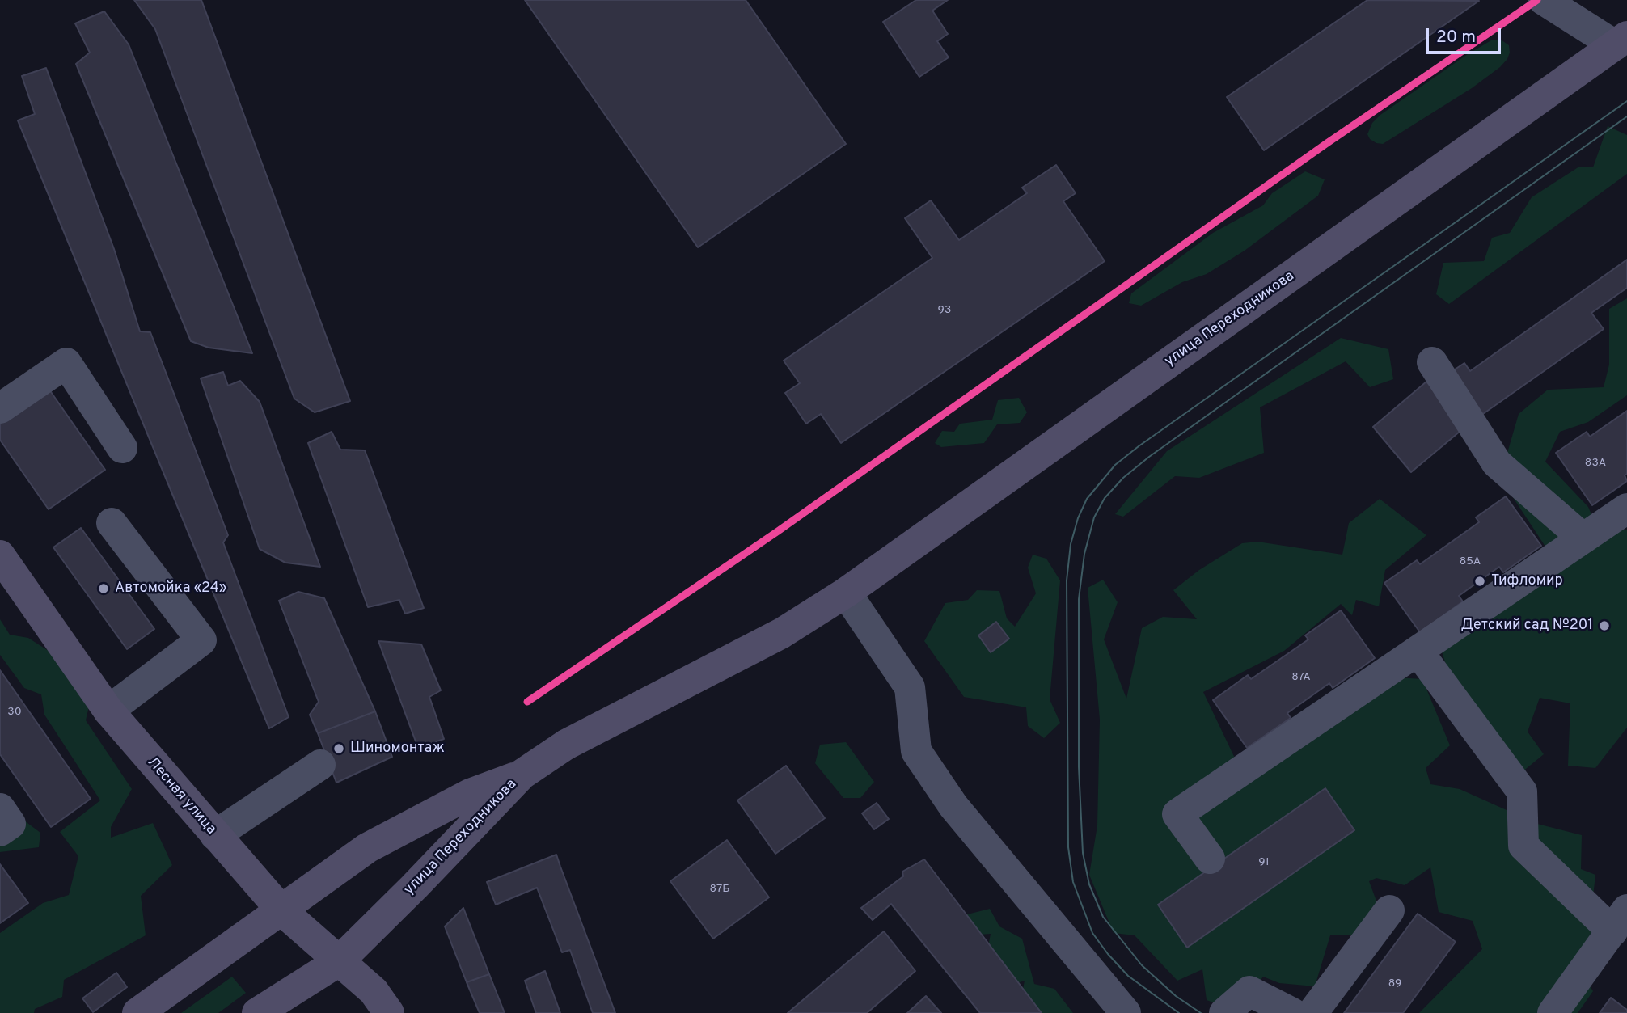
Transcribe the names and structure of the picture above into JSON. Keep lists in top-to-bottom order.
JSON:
{
  "streets": {
    "main road": ["улица Переходникова", "Лесная улица"]
  },
  "crossings": [
    ["улица Переходникова", "Лесная улица"]
  ],
  "places": [
    "Тифломир",
    "Автомойка «24»",
    "Детский сад №201",
    "Шиномонтаж"
  ],
  "house_numbers": [
    "93",
    "83А",
    "85А",
    "87А",
    "30",
    "91",
    "87Б",
    "89"
  ],
  "scale_bar": "20 m"
}
